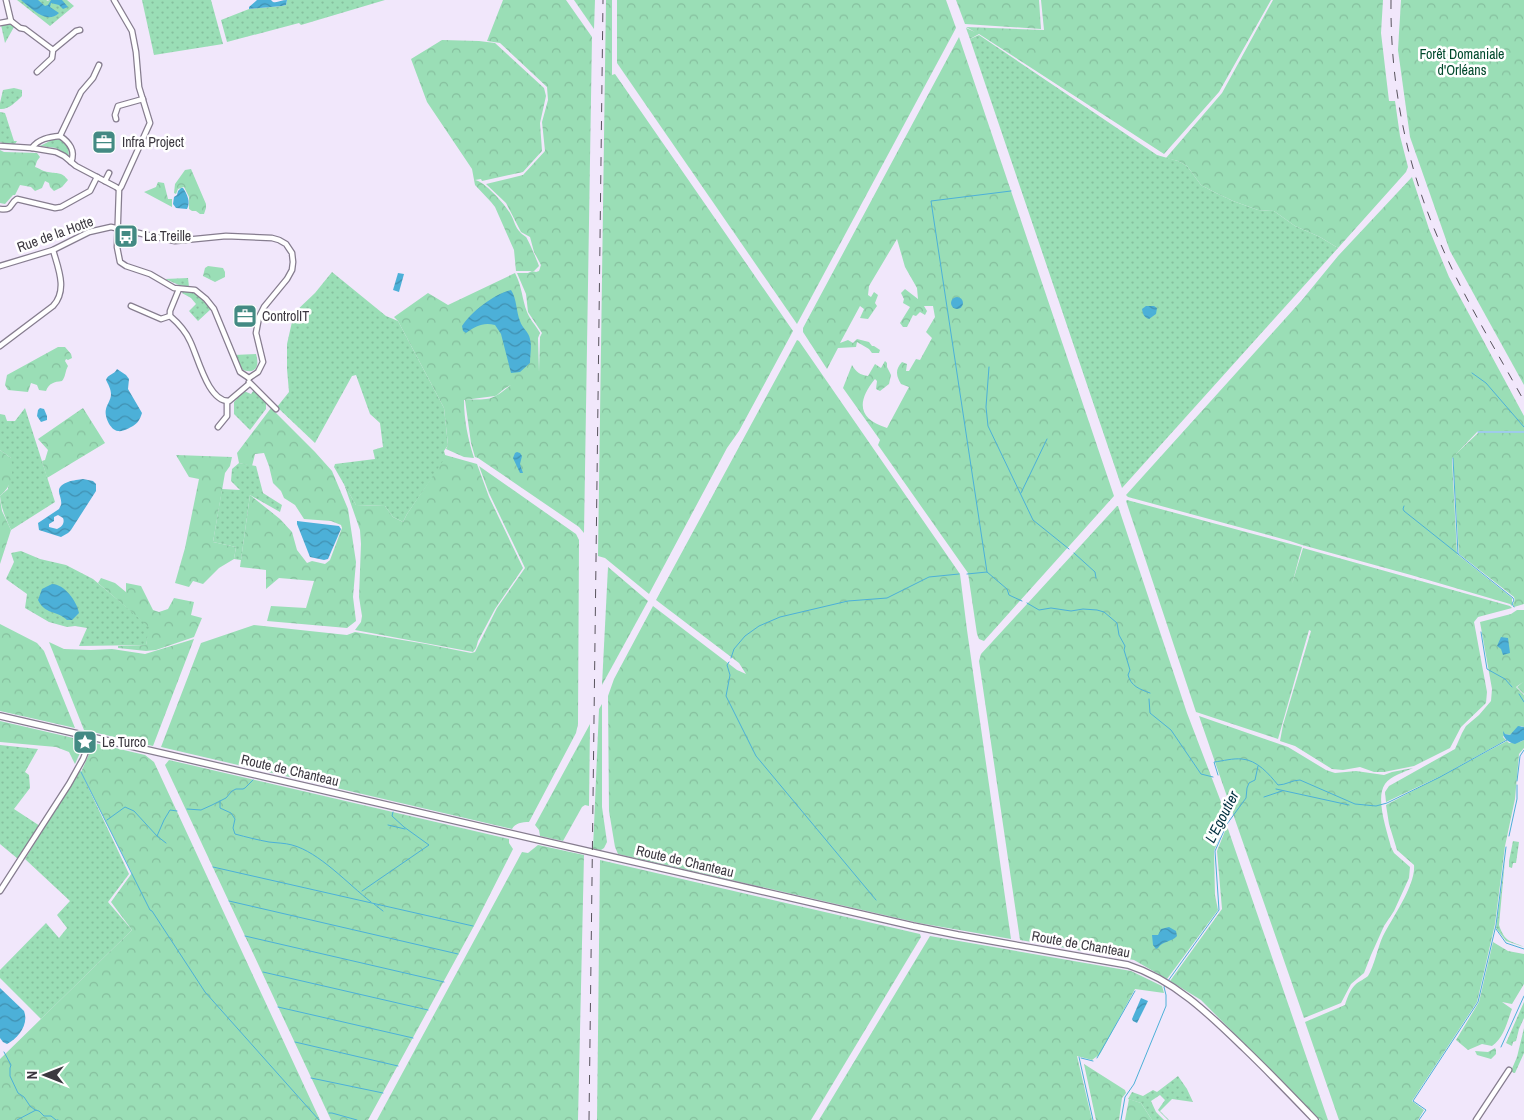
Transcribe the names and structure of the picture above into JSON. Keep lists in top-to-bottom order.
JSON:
{
  "streets": {
    "main road": ["Route de Chanteau"],
    "street": ["Rue de la Hotte"]
  },
  "water": ["L'Egoutier"],
  "parks": ["Forêt Domaniale d'Orléans"],
  "places": {
    "office": ["Infra Project", "ControlIT"],
    "bus stop": ["La Treille"],
    "place": ["Le Turco"]
  },
  "north": "left"
}
